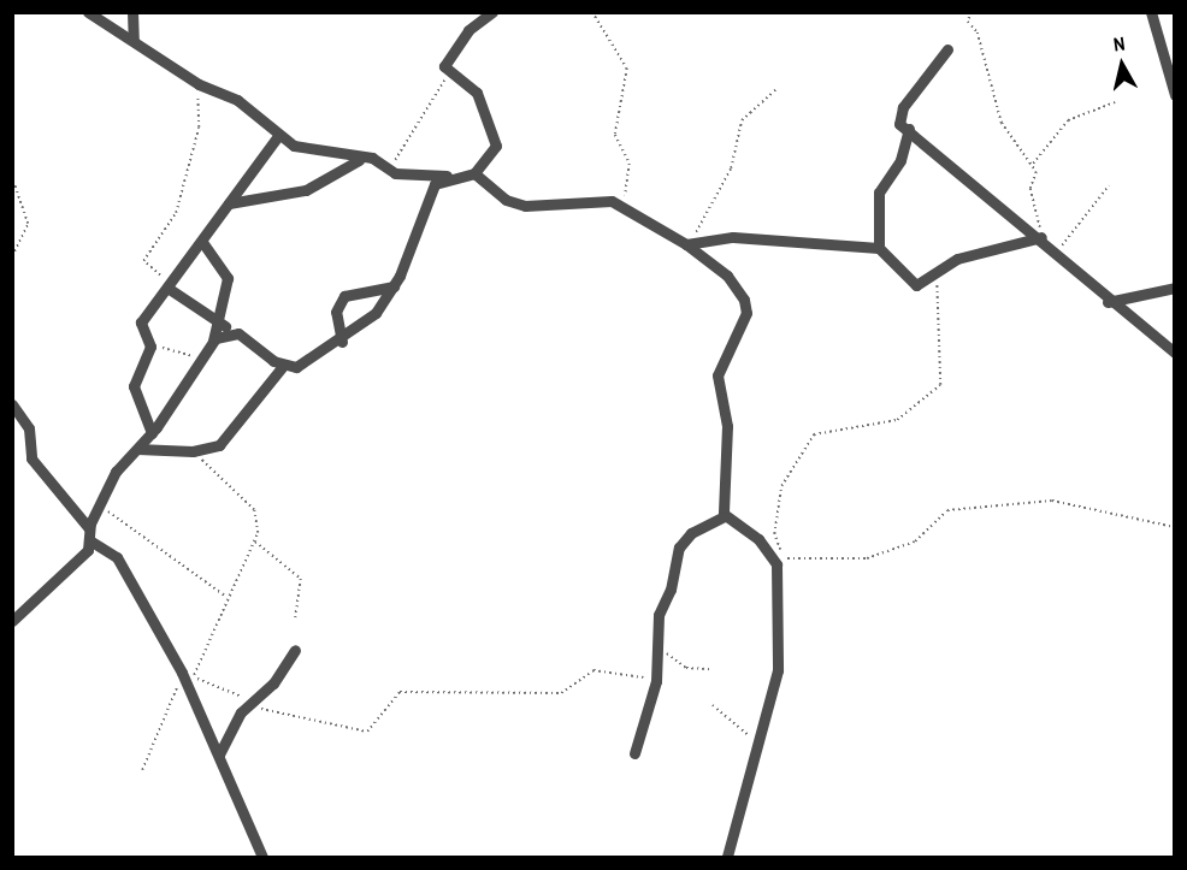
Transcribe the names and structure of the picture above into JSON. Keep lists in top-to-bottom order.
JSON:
{
  "north": "top"
}
